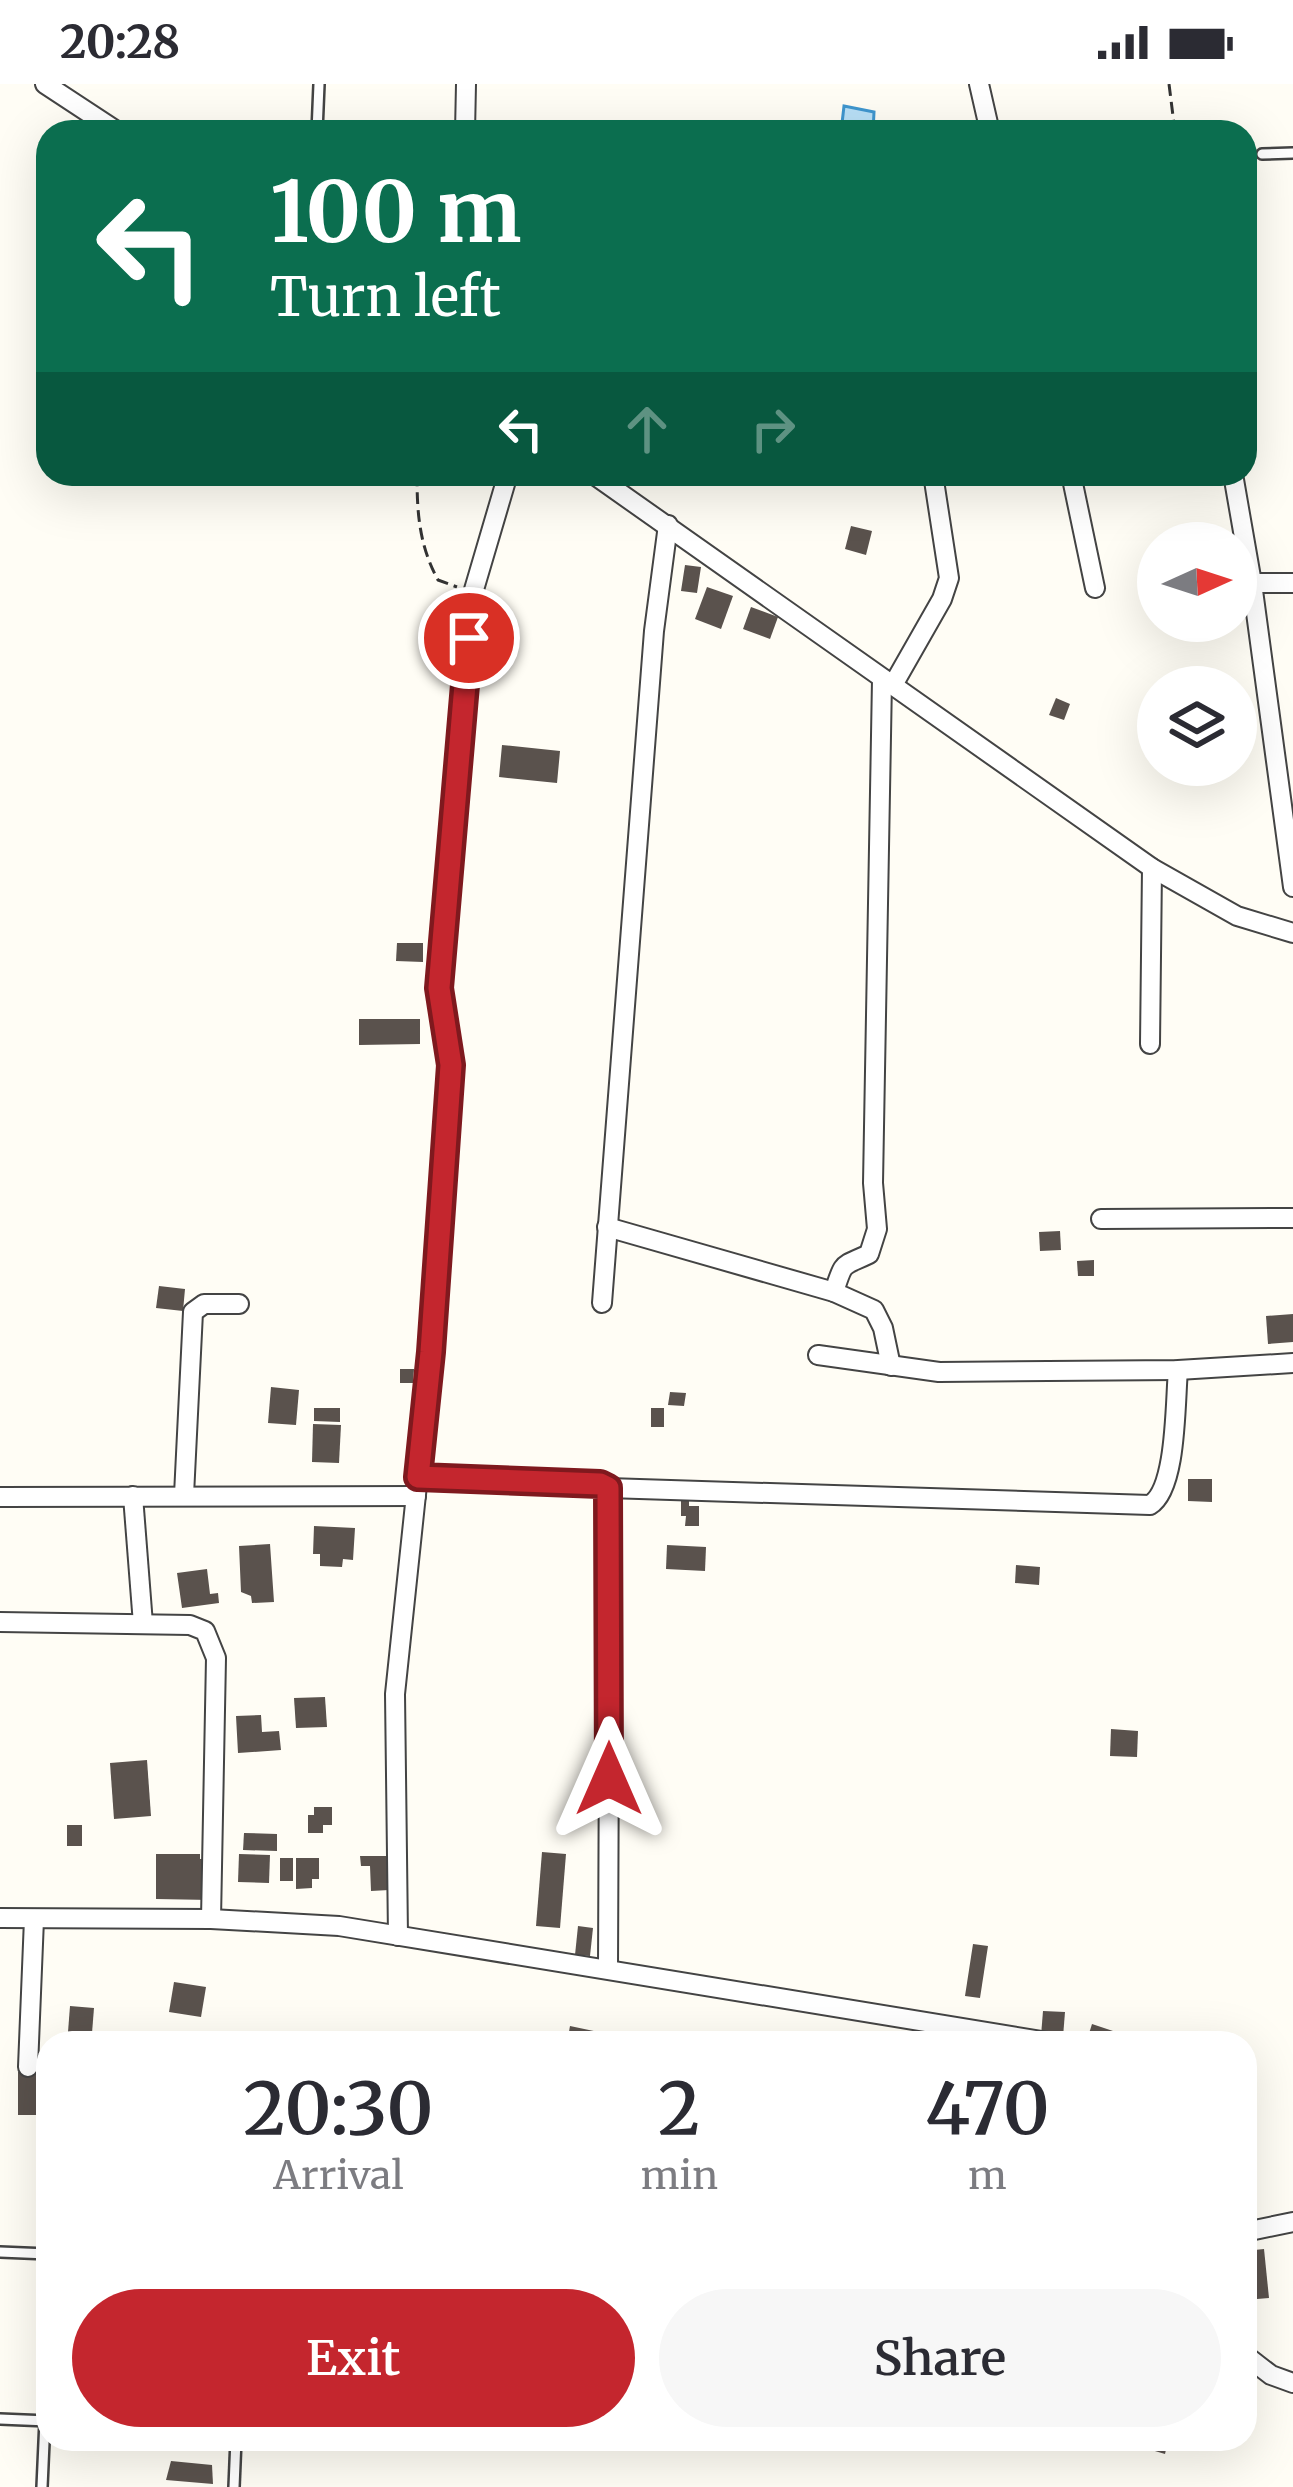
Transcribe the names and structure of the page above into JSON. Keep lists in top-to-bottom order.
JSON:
{
  "north": "right",
  "page": {
    "status": "20:28",
    "turn": ["100 m", "Turn left"],
    "eta": [
      "20:30",
      "Arrival",
      "2",
      "min",
      "470",
      "m"
    ],
    "buttons": ["Exit", "Share"]
  }
}
